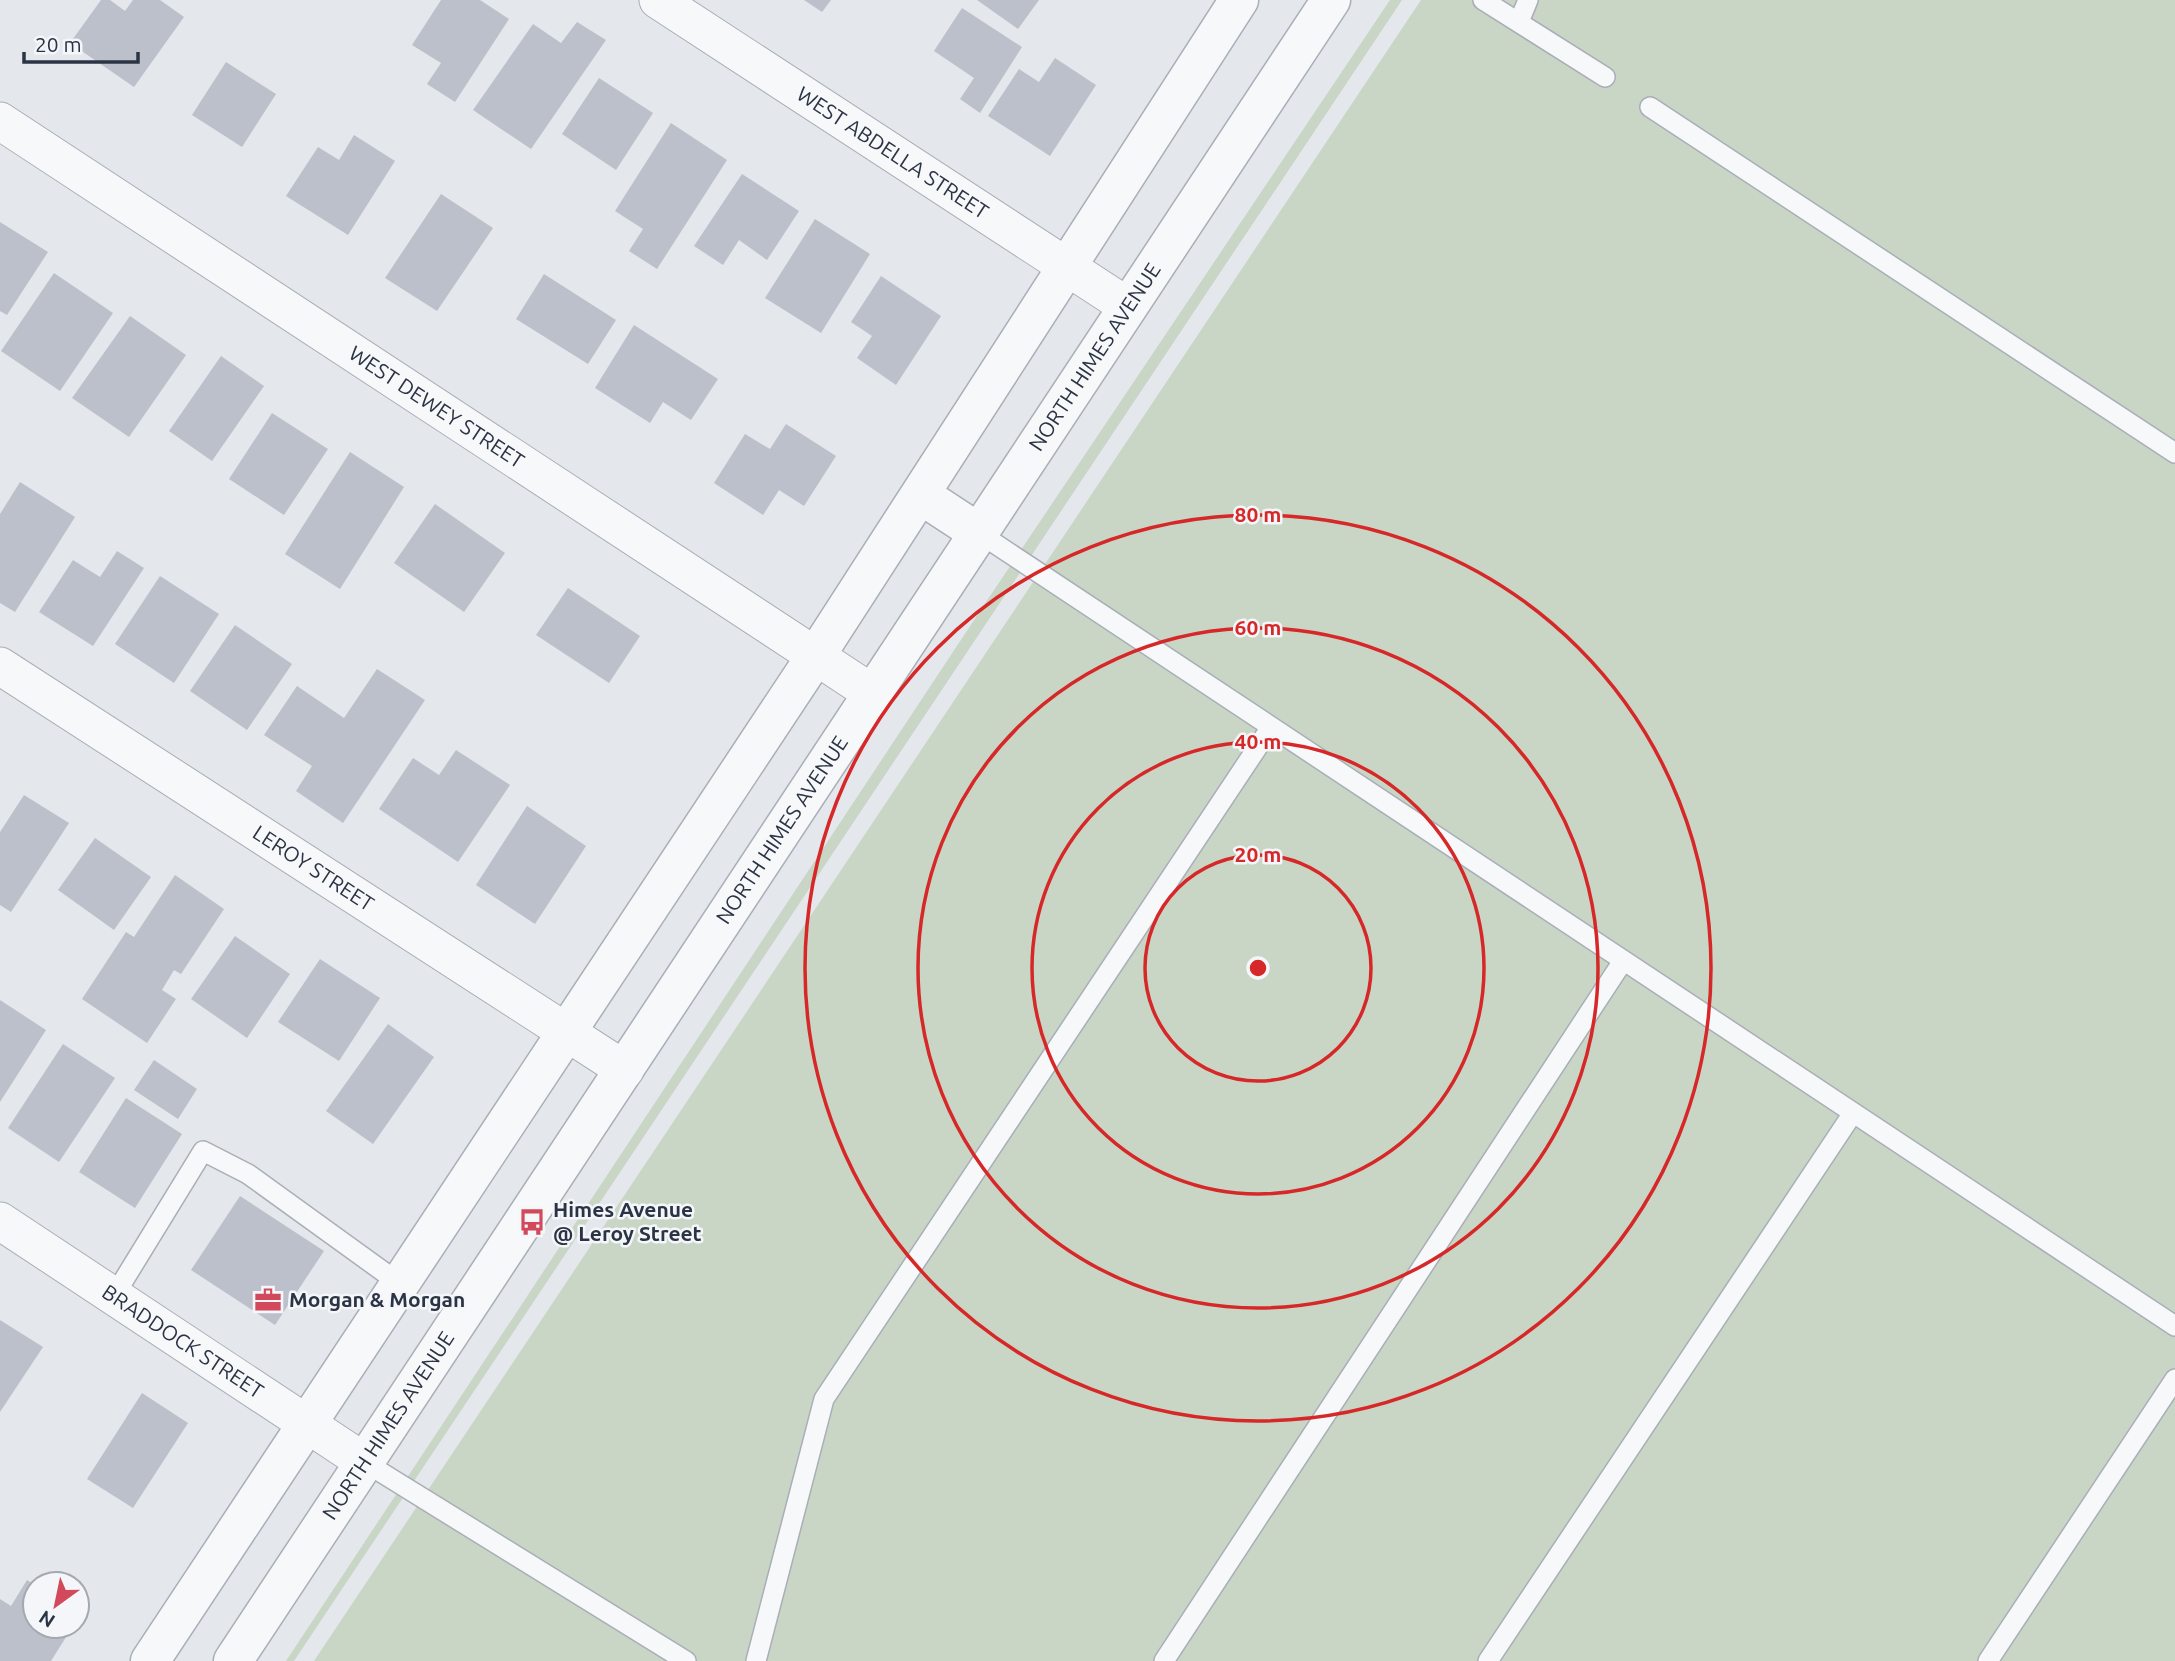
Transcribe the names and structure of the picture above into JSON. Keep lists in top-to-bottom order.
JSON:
{
  "streets": {
    "street": [
      "WEST ABDELLA STREET",
      "NORTH HIMES AVENUE",
      "WEST DEWEY STREET",
      "LEROY STREET",
      "BRADDOCK STREET"
    ]
  },
  "crossings": [
    ["WEST ABDELLA STREET", "NORTH HIMES AVENUE"],
    ["NORTH HIMES AVENUE", "WEST DEWEY STREET"],
    ["NORTH HIMES AVENUE", "LEROY STREET"],
    ["NORTH HIMES AVENUE", "BRADDOCK STREET"]
  ],
  "places": {
    "bus stop": ["Himes Avenue @ Leroy Street"],
    "office": ["Morgan & Morgan"]
  },
  "scale_bar": "20 m",
  "north": "bottom left",
  "rings": [
    "80 m",
    "60 m",
    "40 m",
    "20 m"
  ]
}
